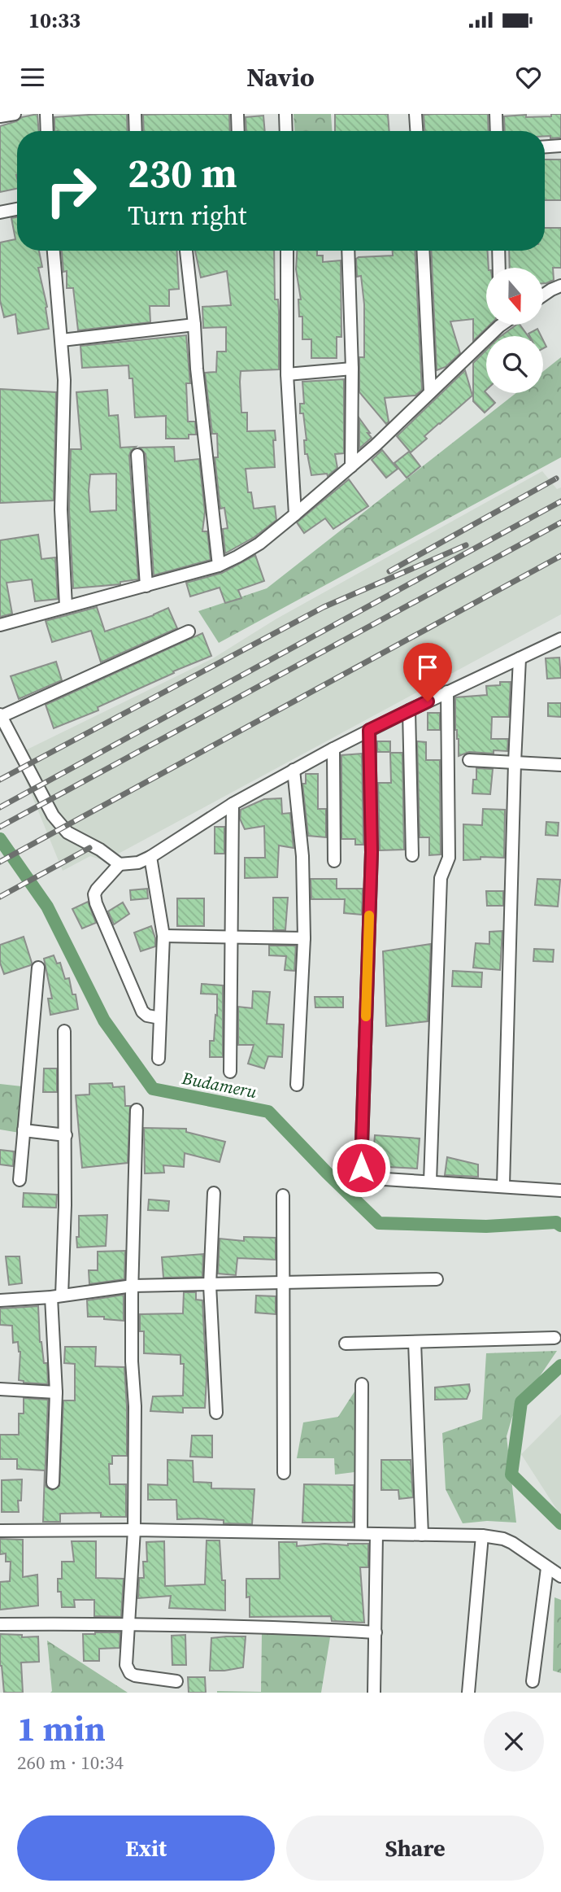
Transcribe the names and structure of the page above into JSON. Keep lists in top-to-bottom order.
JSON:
{
  "water": ["Budameru"],
  "north": "bottom",
  "page": {
    "status": "10:33",
    "header": "Navio",
    "turn": ["230 m", "Turn right"],
    "heading": ["1 min", "260 m · 10:34"],
    "buttons": ["Exit", "Share"]
  }
}
